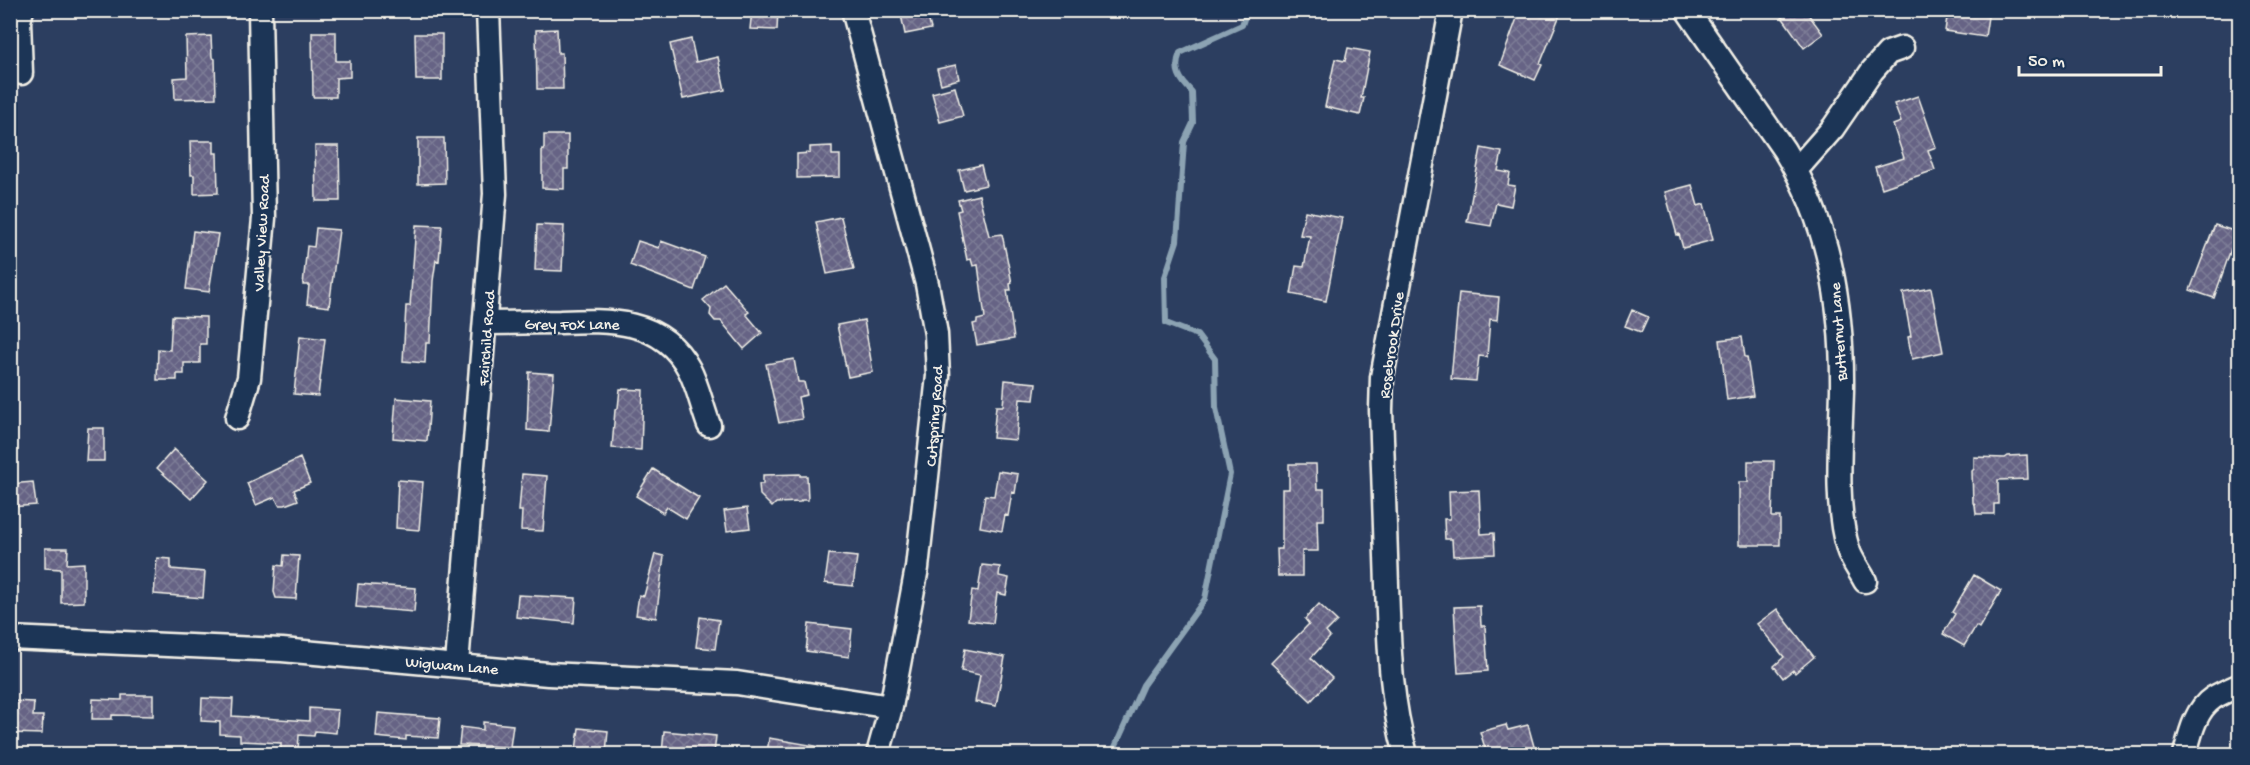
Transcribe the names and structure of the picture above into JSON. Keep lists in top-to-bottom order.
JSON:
{
  "streets": {
    "street": [
      "Valley View Road",
      "Grey Fox Lane",
      "Butternut Lane",
      "Fairchild Road",
      "Rosebrook Drive",
      "Cutspring Road",
      "Wigwam Lane"
    ]
  },
  "crossings": [
    ["Grey Fox Lane", "Fairchild Road"],
    ["Fairchild Road", "Wigwam Lane"],
    ["Cutspring Road", "Wigwam Lane"]
  ],
  "scale_bar": "50 m"
}
